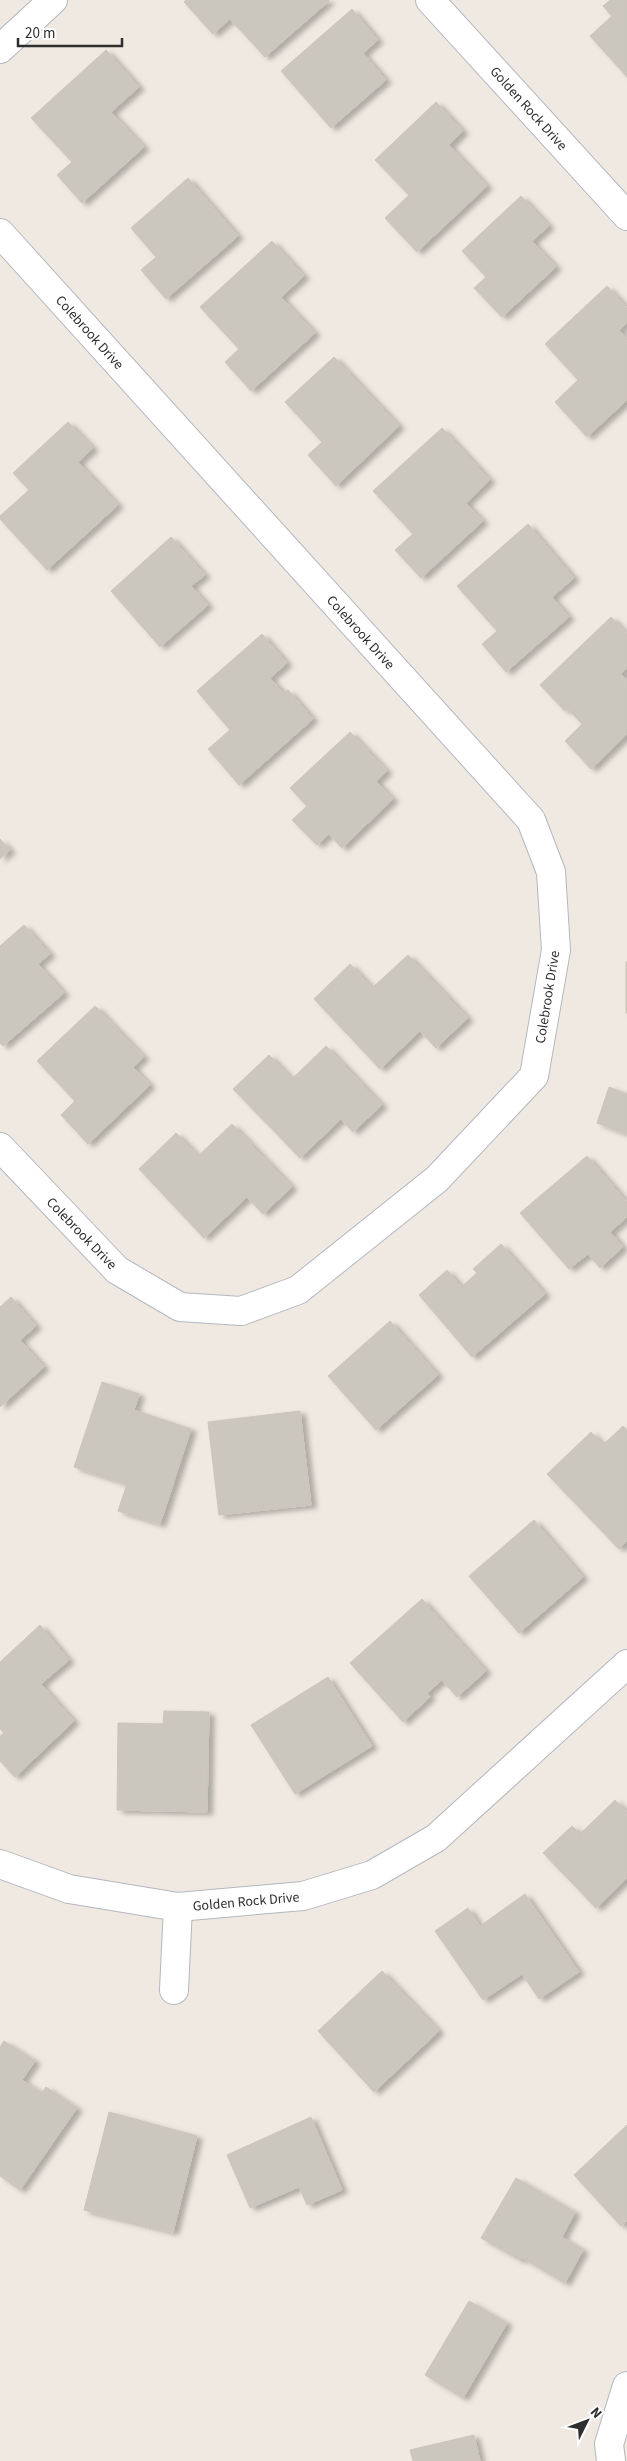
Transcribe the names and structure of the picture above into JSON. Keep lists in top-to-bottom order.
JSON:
{
  "streets": {
    "street": ["Golden Rock Drive", "Colebrook Drive"]
  },
  "scale_bar": "20 m",
  "north": "top right"
}
